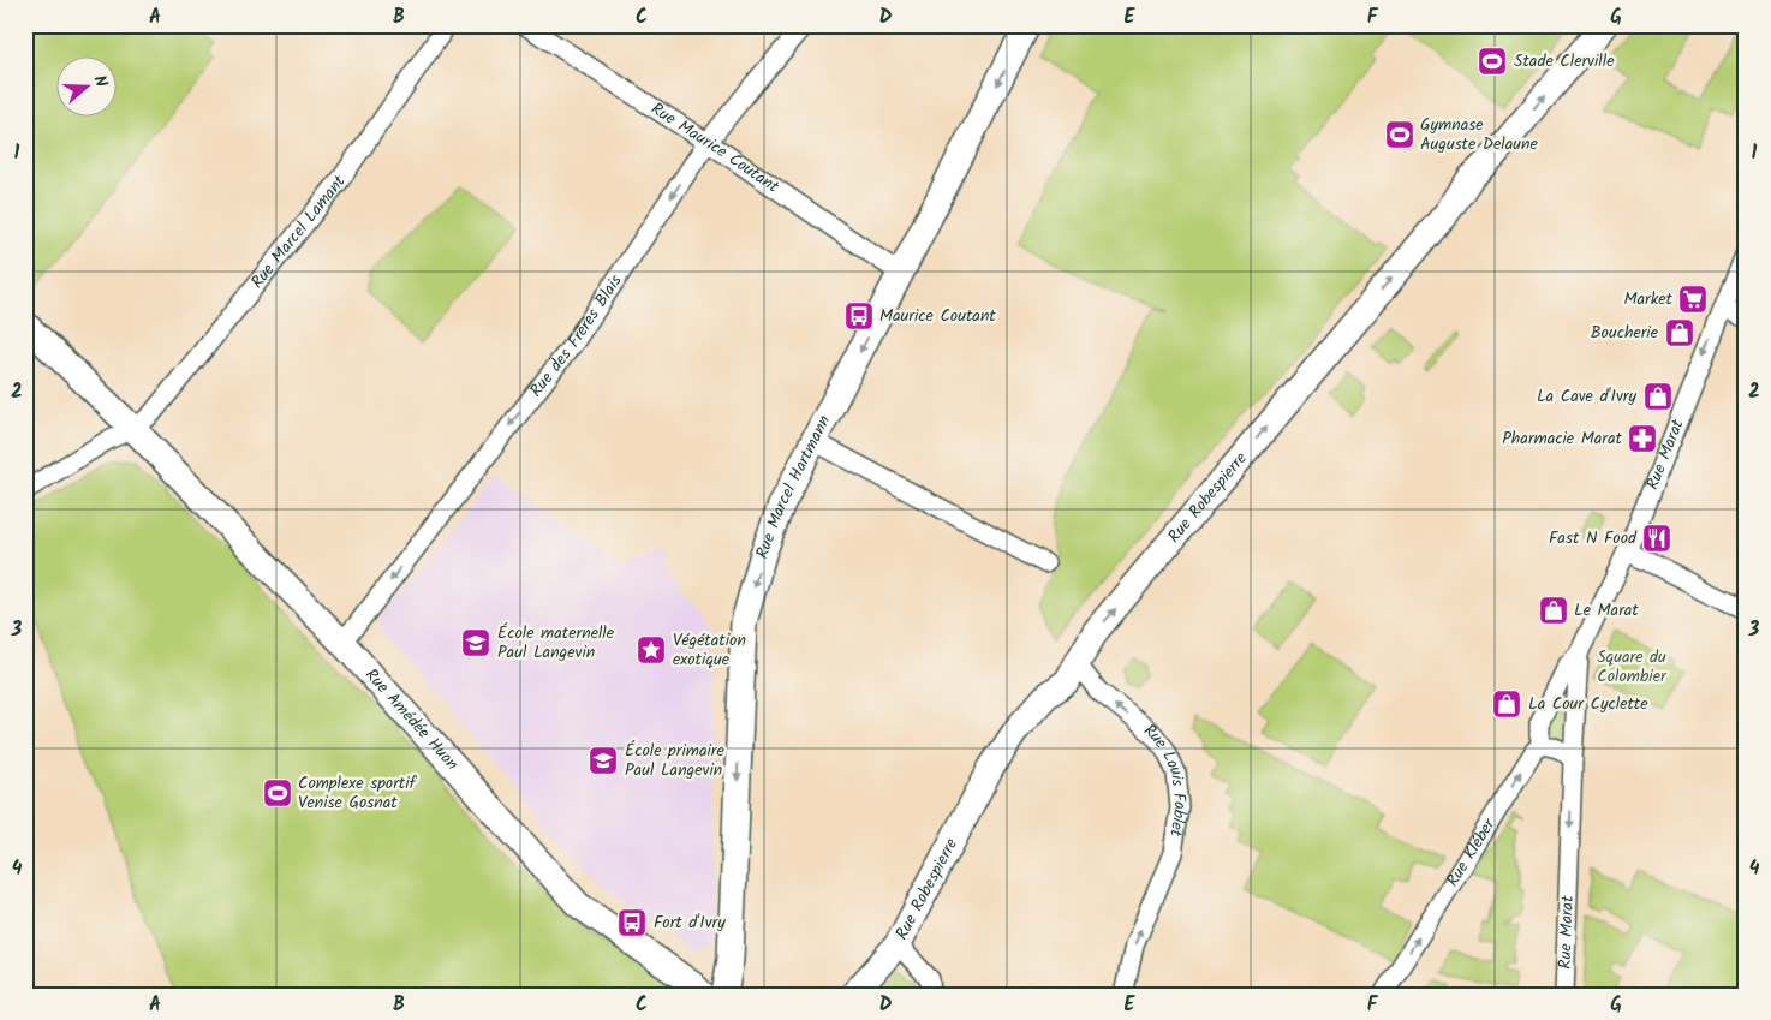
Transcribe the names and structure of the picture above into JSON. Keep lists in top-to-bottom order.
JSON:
{
  "streets": {
    "main road": ["Rue Marcel Hartmann", "Rue Robespierre", "Rue Amédée Huon"],
    "street": [
      "Rue Maurice Coutant",
      "Rue Marcel Lamant",
      "Rue des Frères Blais",
      "Rue Marat",
      "Rue Louis Fablet",
      "Rue Kléber"
    ]
  },
  "crossings": [
    ["Rue Maurice Coutant", "Rue des Frères Blais"],
    ["Rue Maurice Coutant", "Rue Marcel Hartmann"],
    ["Rue Marcel Lamant", "Rue Amédée Huon"],
    ["Rue des Frères Blais", "Rue Amédée Huon"],
    ["Rue Marat", "Rue Kléber"],
    ["Rue Robespierre", "Rue Louis Fablet"]
  ],
  "one_way": [
    "Rue des Frères Blais",
    "Rue Marat",
    "Rue Marcel Hartmann",
    "Rue Robespierre",
    "Rue Louis Fablet",
    "Rue Kléber"
  ],
  "parks": ["Square du Colombier"],
  "places": {
    "sports": ["Stade Clerville", "Gymnase Auguste Delaune", "Complexe sportif Venise Gosnat"],
    "supermarket": ["Market"],
    "bus stop": ["Maurice Coutant", "Fort d'Ivry"],
    "shop": [
      "Boucherie",
      "La Cave d'Ivry",
      "Le Marat",
      "La Cour Cyclette"
    ],
    "pharmacy": ["Pharmacie Marat"],
    "restaurant": ["Fast N Food"],
    "school or university": ["École maternelle Paul Langevin", "École primaire Paul Langevin"],
    "place": ["Végétation exotique"]
  },
  "north": "right",
  "grid": {
    "columns": [
      "A",
      "B",
      "C",
      "D",
      "E",
      "F",
      "G"
    ],
    "rows": [
      "1",
      "2",
      "3",
      "4"
    ]
  }
}
